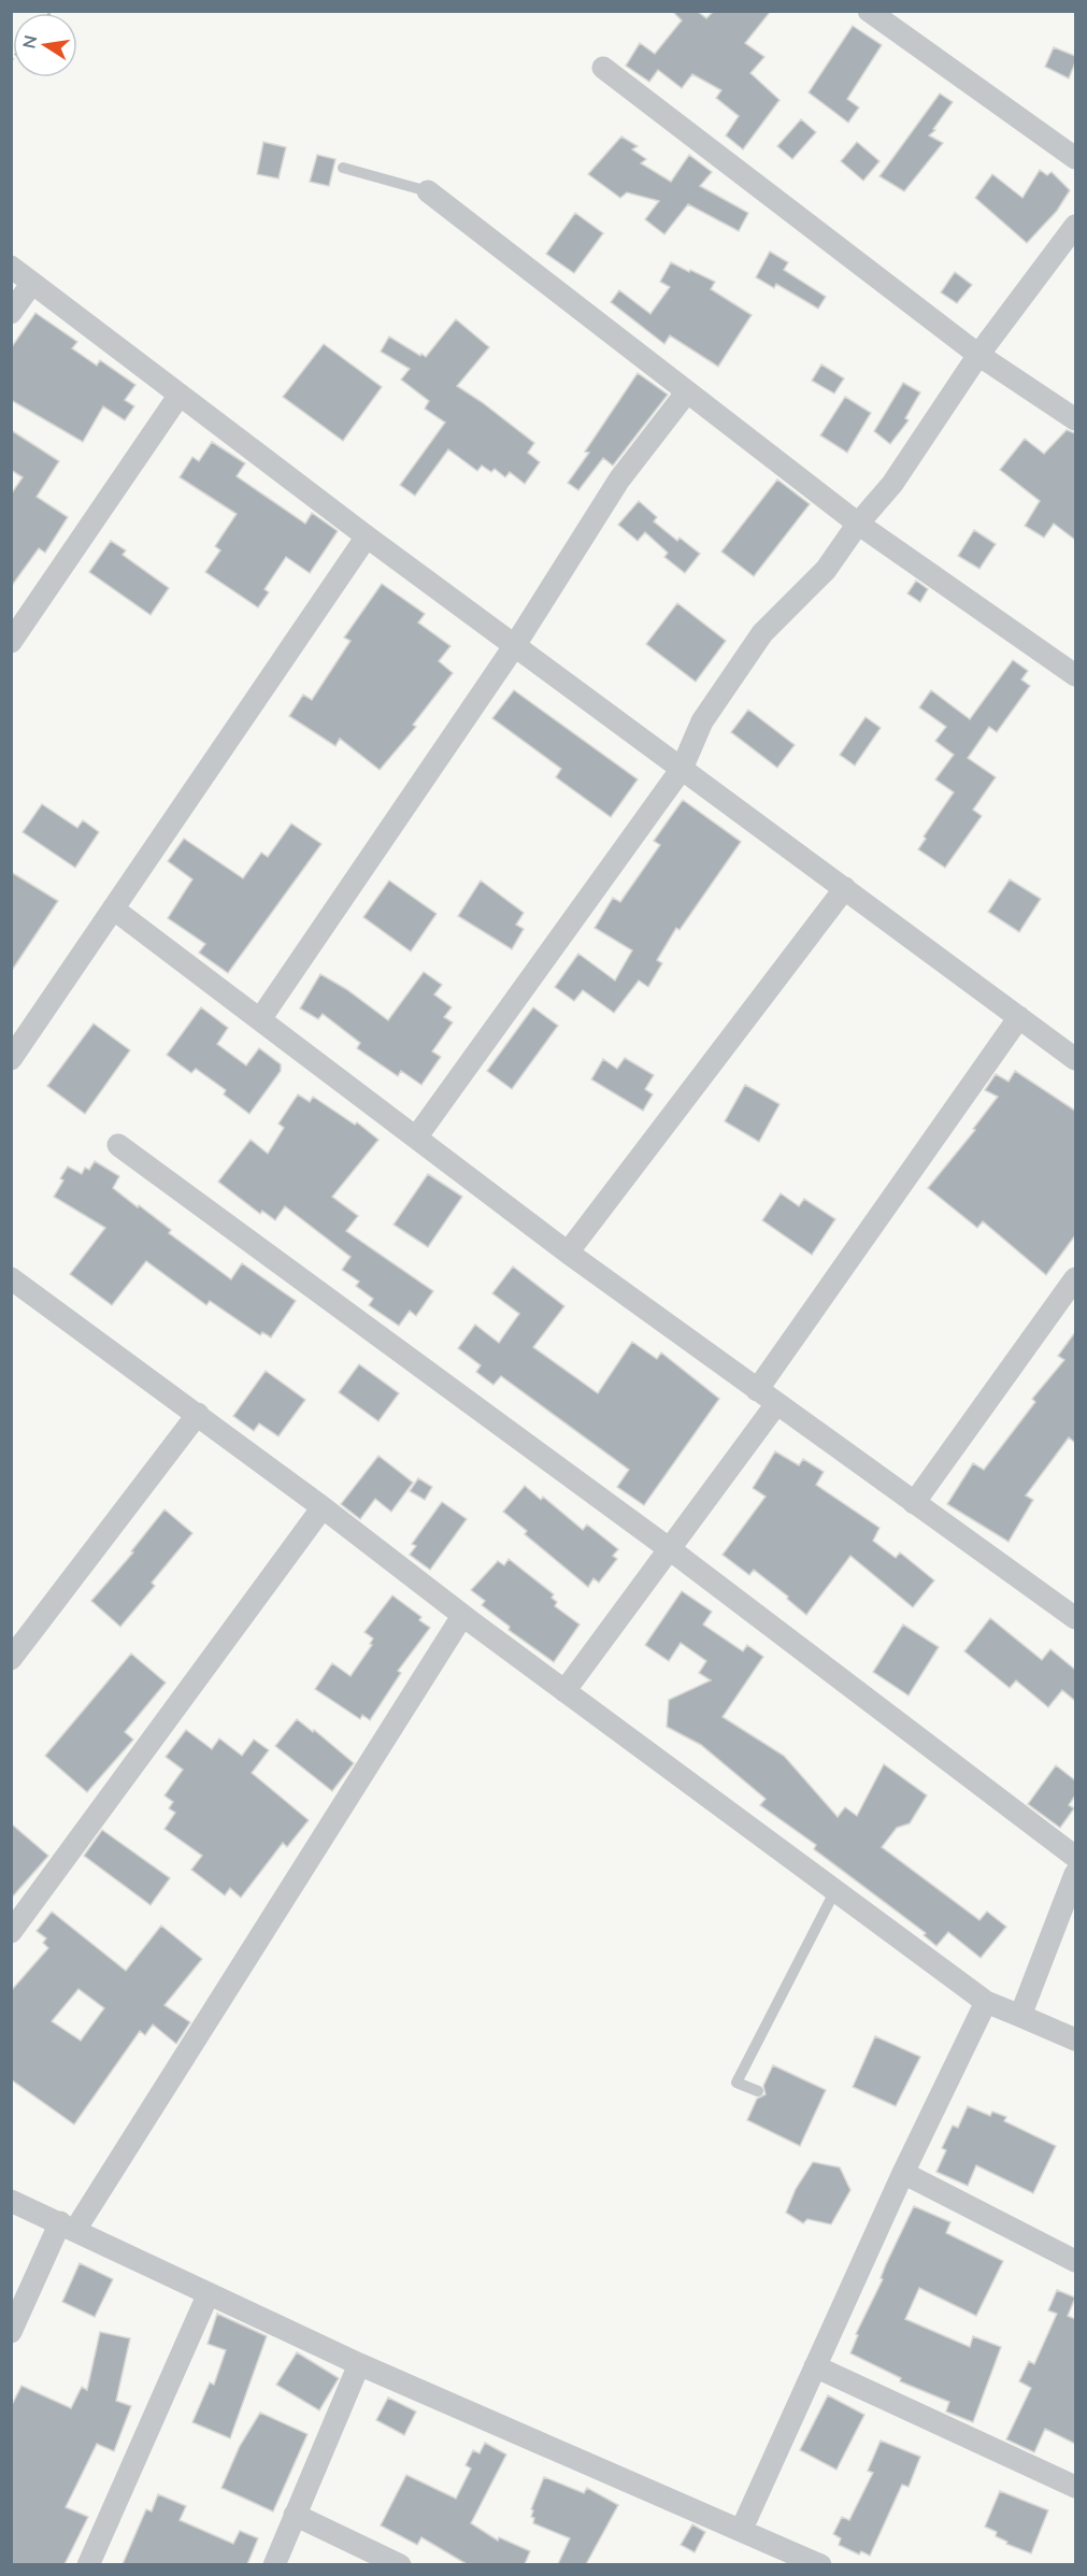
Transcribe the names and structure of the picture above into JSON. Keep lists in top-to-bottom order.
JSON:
{
  "north": "left"
}
